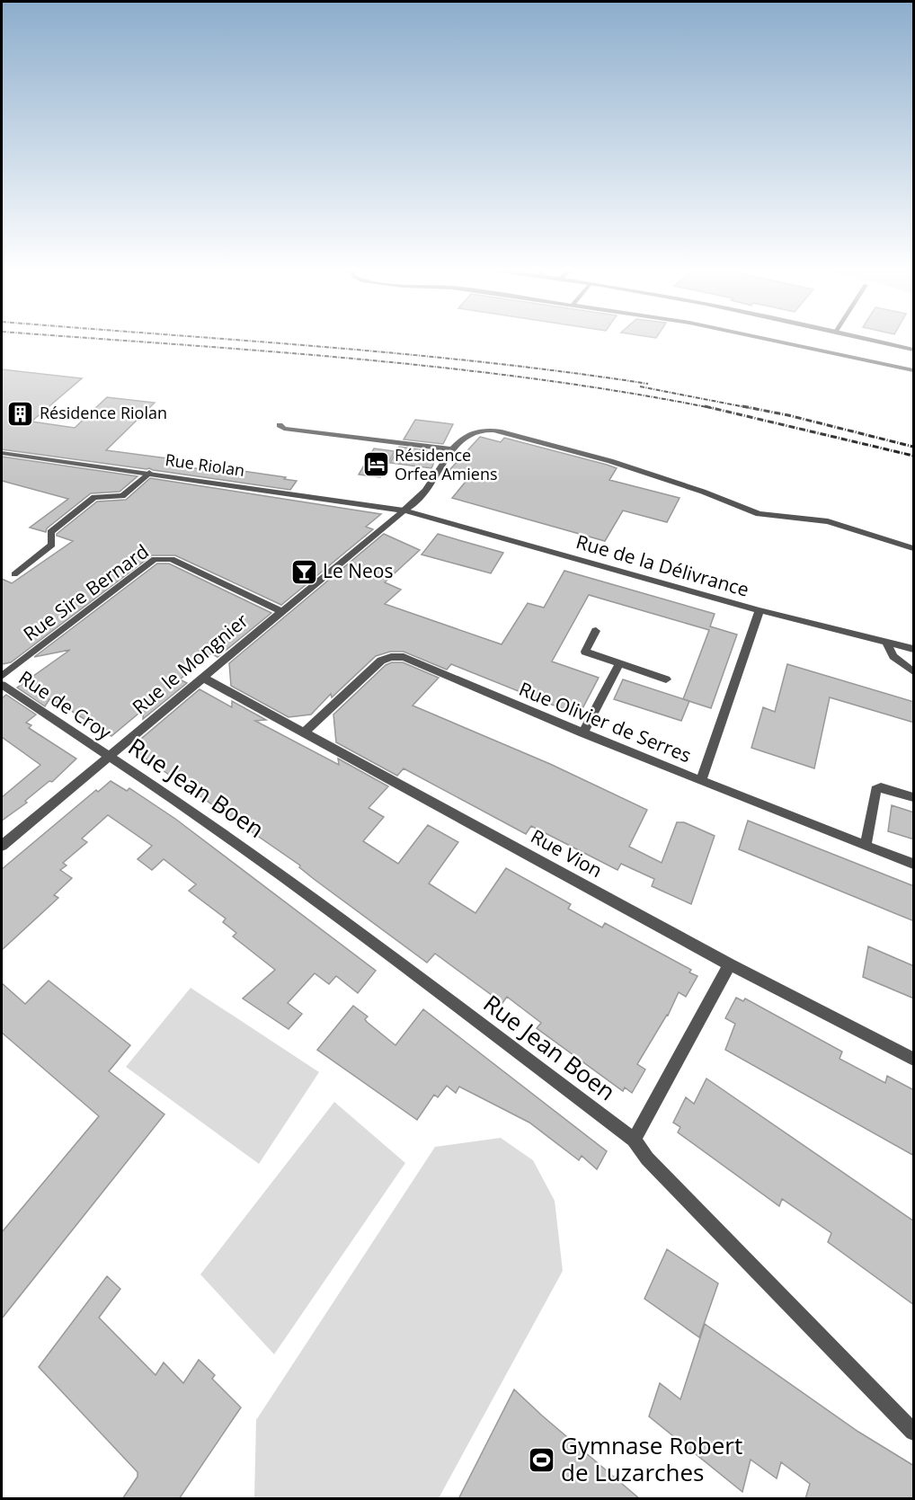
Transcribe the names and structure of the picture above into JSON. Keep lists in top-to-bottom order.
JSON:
{
  "streets": {
    "street": [
      "Rue Riolan",
      "Rue de la Délivrance",
      "Rue Sire Bernard",
      "Rue le Mongnier",
      "Rue de Croy",
      "Rue Olivier de Serres",
      "Rue Jean Boen",
      "Rue Vion"
    ]
  },
  "crossings": [
    ["Rue Riolan", "Rue de la Délivrance"],
    ["Rue Riolan", "Rue le Mongnier"],
    ["Rue de la Délivrance", "Rue le Mongnier"],
    ["Rue Sire Bernard", "Rue le Mongnier"],
    ["Rue le Mongnier", "Rue de Croy"],
    ["Rue le Mongnier", "Rue Jean Boen"],
    ["Rue le Mongnier", "Rue Vion"],
    ["Rue de Croy", "Rue Jean Boen"],
    ["Rue Olivier de Serres", "Rue Vion"]
  ],
  "places": {
    "building": ["Résidence Riolan"],
    "hotel": ["Résidence Orfea Amiens"],
    "bar": ["Le Neos"],
    "sports": ["Gymnase Robert de Luzarches"]
  }
}
